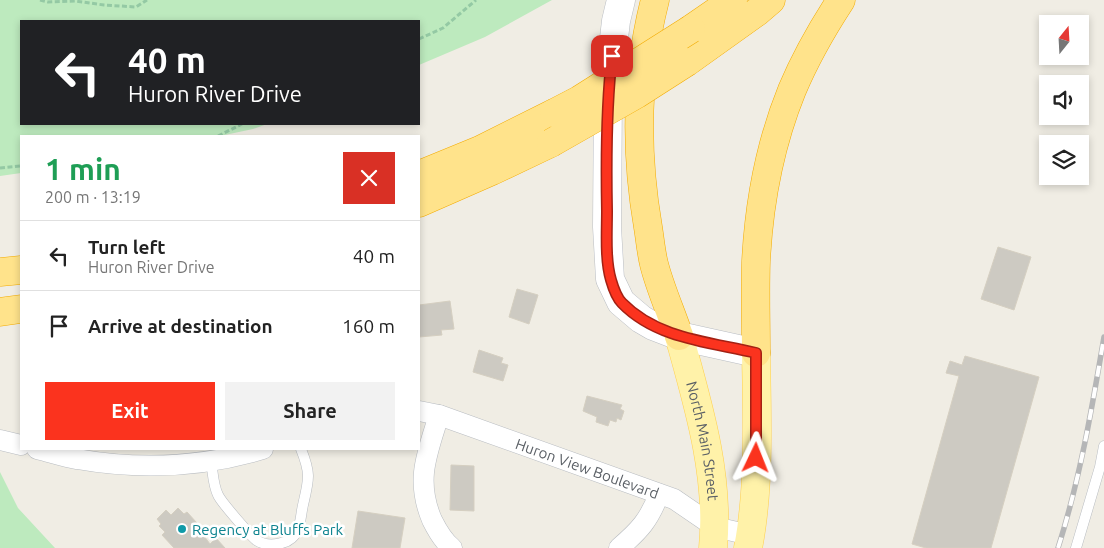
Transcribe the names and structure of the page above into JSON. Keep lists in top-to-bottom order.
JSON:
{
  "streets": {
    "main road": ["North Main Street"],
    "street": ["Huron View Boulevard"]
  },
  "crossings": [
    ["North Main Street", "Huron View Boulevard"]
  ],
  "places": ["Regency at Bluffs Park"],
  "north": "top",
  "page": {
    "turn": ["40 m", "Huron River Drive"],
    "heading": ["1 min", "200 m · 13:19"],
    "list": [
      {
        "name": "Turn left",
        "note": "Huron River Drive",
        "value": "40 m"
      },
      {
        "name": "Arrive at destination",
        "value": "160 m"
      }
    ],
    "buttons": ["Exit", "Share"]
  }
}
